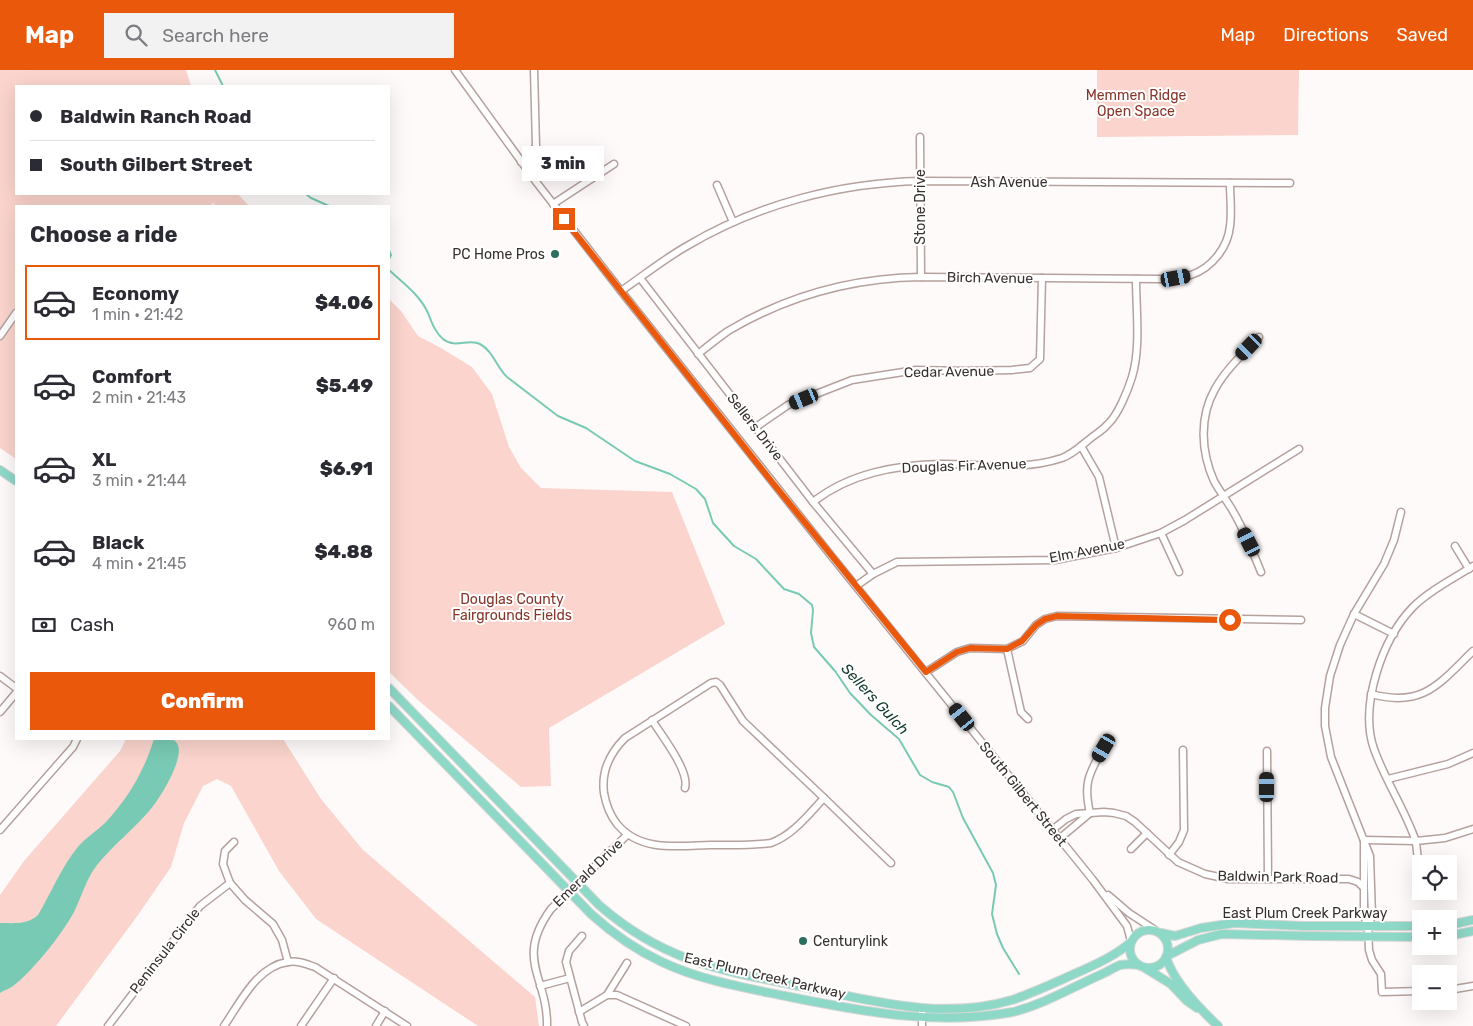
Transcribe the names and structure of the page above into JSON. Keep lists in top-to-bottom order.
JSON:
{
  "streets": {
    "main road": ["East Plum Creek Parkway"],
    "street": [
      "Ash Avenue",
      "Stone Drive",
      "Birch Avenue",
      "Cedar Avenue",
      "Sellers Drive",
      "Douglas Fir Avenue",
      "Elm Avenue",
      "South Gilbert Street",
      "Emerald Drive",
      "Baldwin Park Road",
      "Peninsula Circle"
    ]
  },
  "crossings": [
    ["Ash Avenue", "Stone Drive"],
    ["Ash Avenue", "Birch Avenue"],
    ["Ash Avenue", "Sellers Drive"],
    ["Ash Avenue", "South Gilbert Street"],
    ["Stone Drive", "Birch Avenue"],
    ["Birch Avenue", "Cedar Avenue"],
    ["Birch Avenue", "Sellers Drive"],
    ["Birch Avenue", "Douglas Fir Avenue"],
    ["Cedar Avenue", "Sellers Drive"],
    ["Sellers Drive", "Douglas Fir Avenue"],
    ["Sellers Drive", "Elm Avenue"],
    ["Elm Avenue", "South Gilbert Street"],
    ["South Gilbert Street", "Baldwin Park Road"],
    ["South Gilbert Street", "East Plum Creek Parkway"],
    ["Emerald Drive", "East Plum Creek Parkway"]
  ],
  "water": ["Sellers Gulch"],
  "parks": ["Memmen Ridge Open Space", "Douglas County Fairgrounds Fields"],
  "places": ["PC Home Pros", "Centurylink"],
  "page": {
    "header": "Map",
    "search": "Search here",
    "nav": ["Map", "Directions", "Saved"],
    "banner": ["Baldwin Ranch Road", "South Gilbert Street"],
    "bubble": "3 min",
    "heading": "Choose a ride",
    "list": [
      {
        "name": "Economy",
        "note": "1 min · 21:42",
        "value": "$4.06"
      },
      {
        "name": "Comfort",
        "note": "2 min · 21:43",
        "value": "$5.49"
      },
      {
        "name": "XL",
        "note": "3 min · 21:44",
        "value": "$6.91"
      },
      {
        "name": "Black",
        "note": "4 min · 21:45",
        "value": "$4.88"
      }
    ],
    "pay": ["Cash", "960 m"],
    "buttons": "Confirm",
    "map_buttons": ["+", "−"]
  }
}
